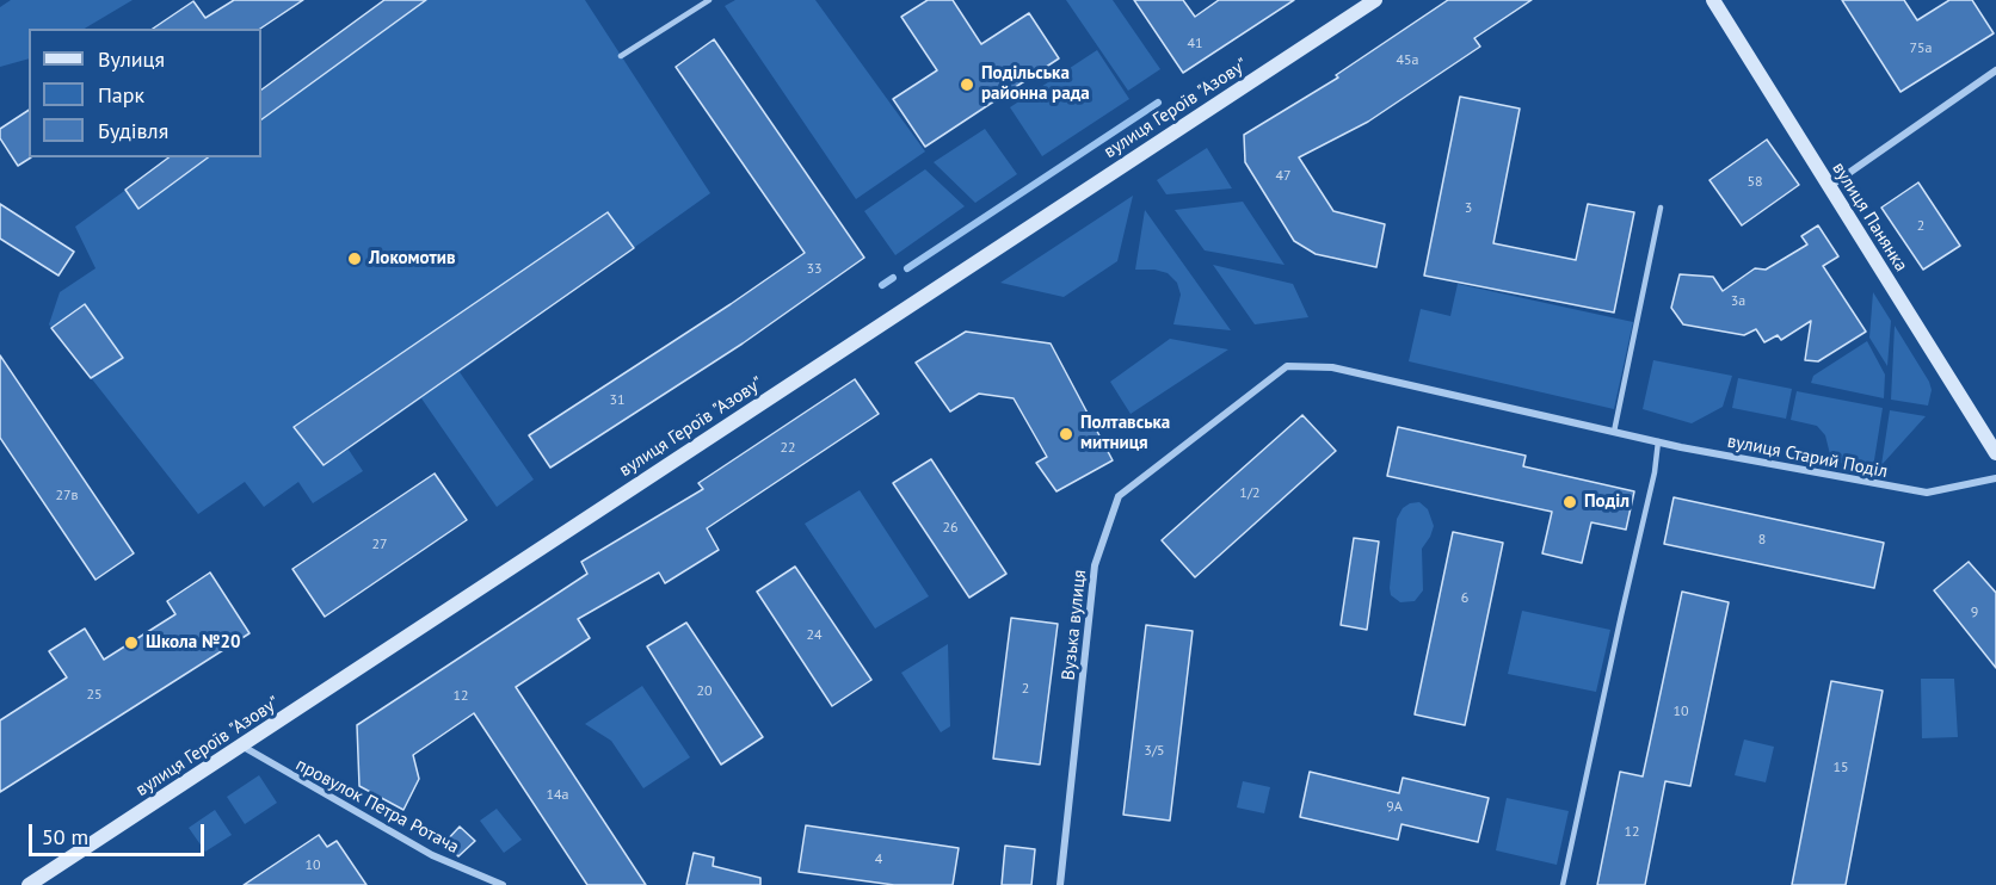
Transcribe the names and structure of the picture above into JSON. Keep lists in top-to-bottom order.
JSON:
{
  "streets": {
    "street": [
      "вулиця Героїв \"Азову\"",
      "вулиця Панянка",
      "вулиця Старий Поділ",
      "Вузька вулиця",
      "провулок Петра Ротача"
    ]
  },
  "crossings": [
    ["вулиця Героїв \"Азову\"", "провулок Петра Ротача"],
    ["вулиця Старий Поділ", "Вузька вулиця"]
  ],
  "places": [
    "Подільська районна рада",
    "Локомотив",
    "Полтавська митниця",
    "Поділ",
    "Школа №20"
  ],
  "house_numbers": [
    "41",
    "75а",
    "45а",
    "47",
    "58",
    "3",
    "2",
    "33",
    "3а",
    "31",
    "22",
    "1/2",
    "27в",
    "26",
    "8",
    "27",
    "6",
    "9",
    "24",
    "2",
    "20",
    "25",
    "12",
    "10",
    "3/5",
    "15",
    "14а",
    "9А",
    "12",
    "4",
    "10"
  ],
  "legend": ["Вулиця", "Парк", "Будівля"],
  "scale_bar": "50 m"
}
